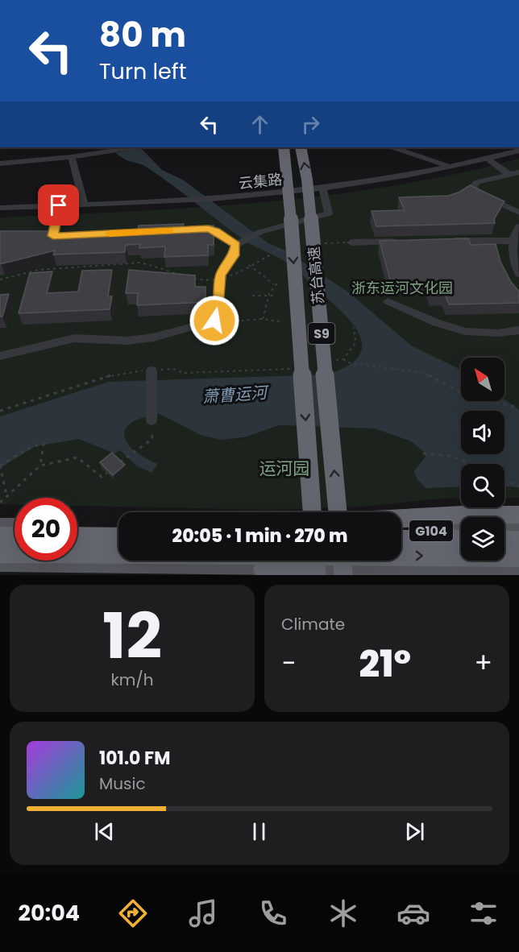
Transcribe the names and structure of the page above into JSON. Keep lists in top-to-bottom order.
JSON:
{
  "streets": {
    "highway": ["苏台高速", "S9"],
    "main road": ["G104"],
    "street": ["云集路"]
  },
  "water": ["萧曹运河"],
  "parks": ["浙东运河文化园", "运河园"],
  "north": "top left",
  "page": {
    "turn": ["80 m", "Turn left"],
    "limit": "20",
    "trip": "20:05 · 1 min · 270 m",
    "tile": [
      ["12", "km/h"],
      "Climate"
    ],
    "heat": ["−", "21°", "+"],
    "song": ["101.0 FM", "Music"],
    "tabs": "20:04"
  }
}
